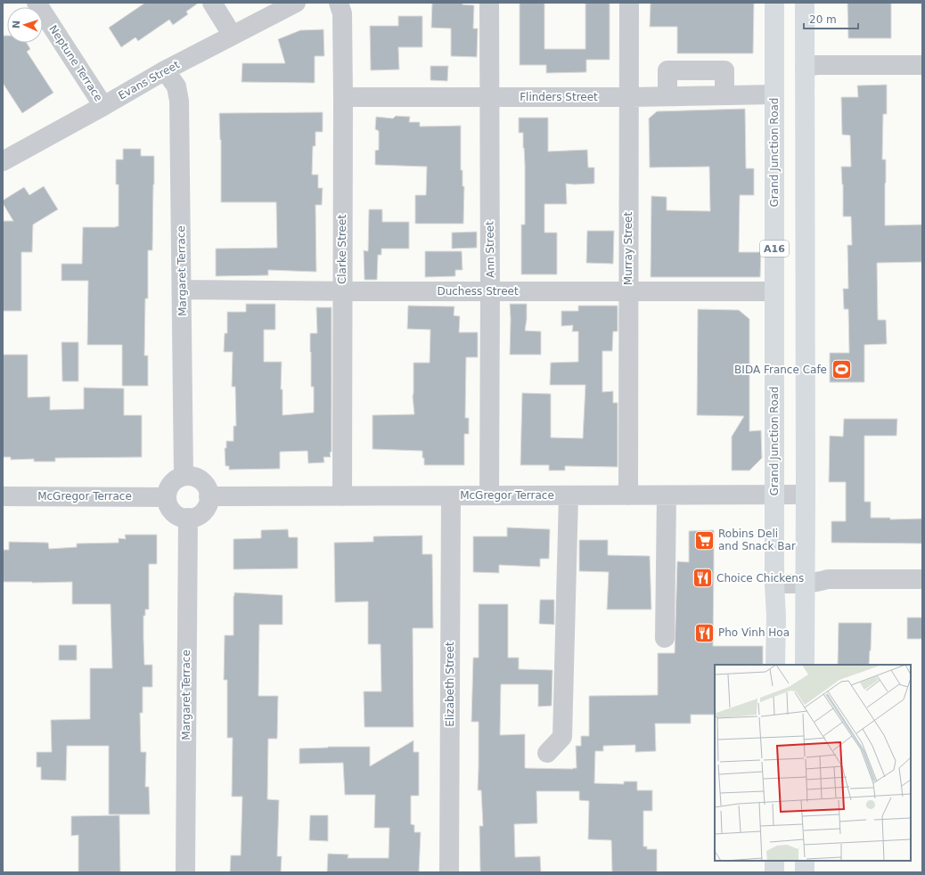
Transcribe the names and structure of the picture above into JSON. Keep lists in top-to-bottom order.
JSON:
{
  "streets": {
    "highway": ["Grand Junction Road", "A16"],
    "street": [
      "Neptune Terrace",
      "Evans Street",
      "Flinders Street",
      "Murray Street",
      "Clarke Street",
      "Ann Street",
      "Margaret Terrace",
      "Duchess Street",
      "McGregor Terrace",
      "Elizabeth Street"
    ]
  },
  "crossings": [
    ["Neptune Terrace", "Evans Street"],
    ["Evans Street", "Margaret Terrace"],
    ["Flinders Street", "Grand Junction Road"],
    ["Flinders Street", "Murray Street"],
    ["Flinders Street", "Clarke Street"],
    ["Flinders Street", "Ann Street"],
    ["Grand Junction Road", "Duchess Street"],
    ["Grand Junction Road", "McGregor Terrace"],
    ["Murray Street", "Duchess Street"],
    ["Murray Street", "McGregor Terrace"],
    ["A16", "McGregor Terrace"],
    ["Clarke Street", "Duchess Street"],
    ["Clarke Street", "McGregor Terrace"],
    ["Ann Street", "Duchess Street"],
    ["Ann Street", "McGregor Terrace"],
    ["Margaret Terrace", "Duchess Street"],
    ["Margaret Terrace", "McGregor Terrace"],
    ["McGregor Terrace", "Elizabeth Street"]
  ],
  "places": {
    "sports": ["BIDA France Cafe"],
    "supermarket": ["Robins Deli and Snack Bar"],
    "restaurant": ["Choice Chickens", "Pho Vinh Hoa"]
  },
  "scale_bar": "20 m",
  "north": "left"
}
